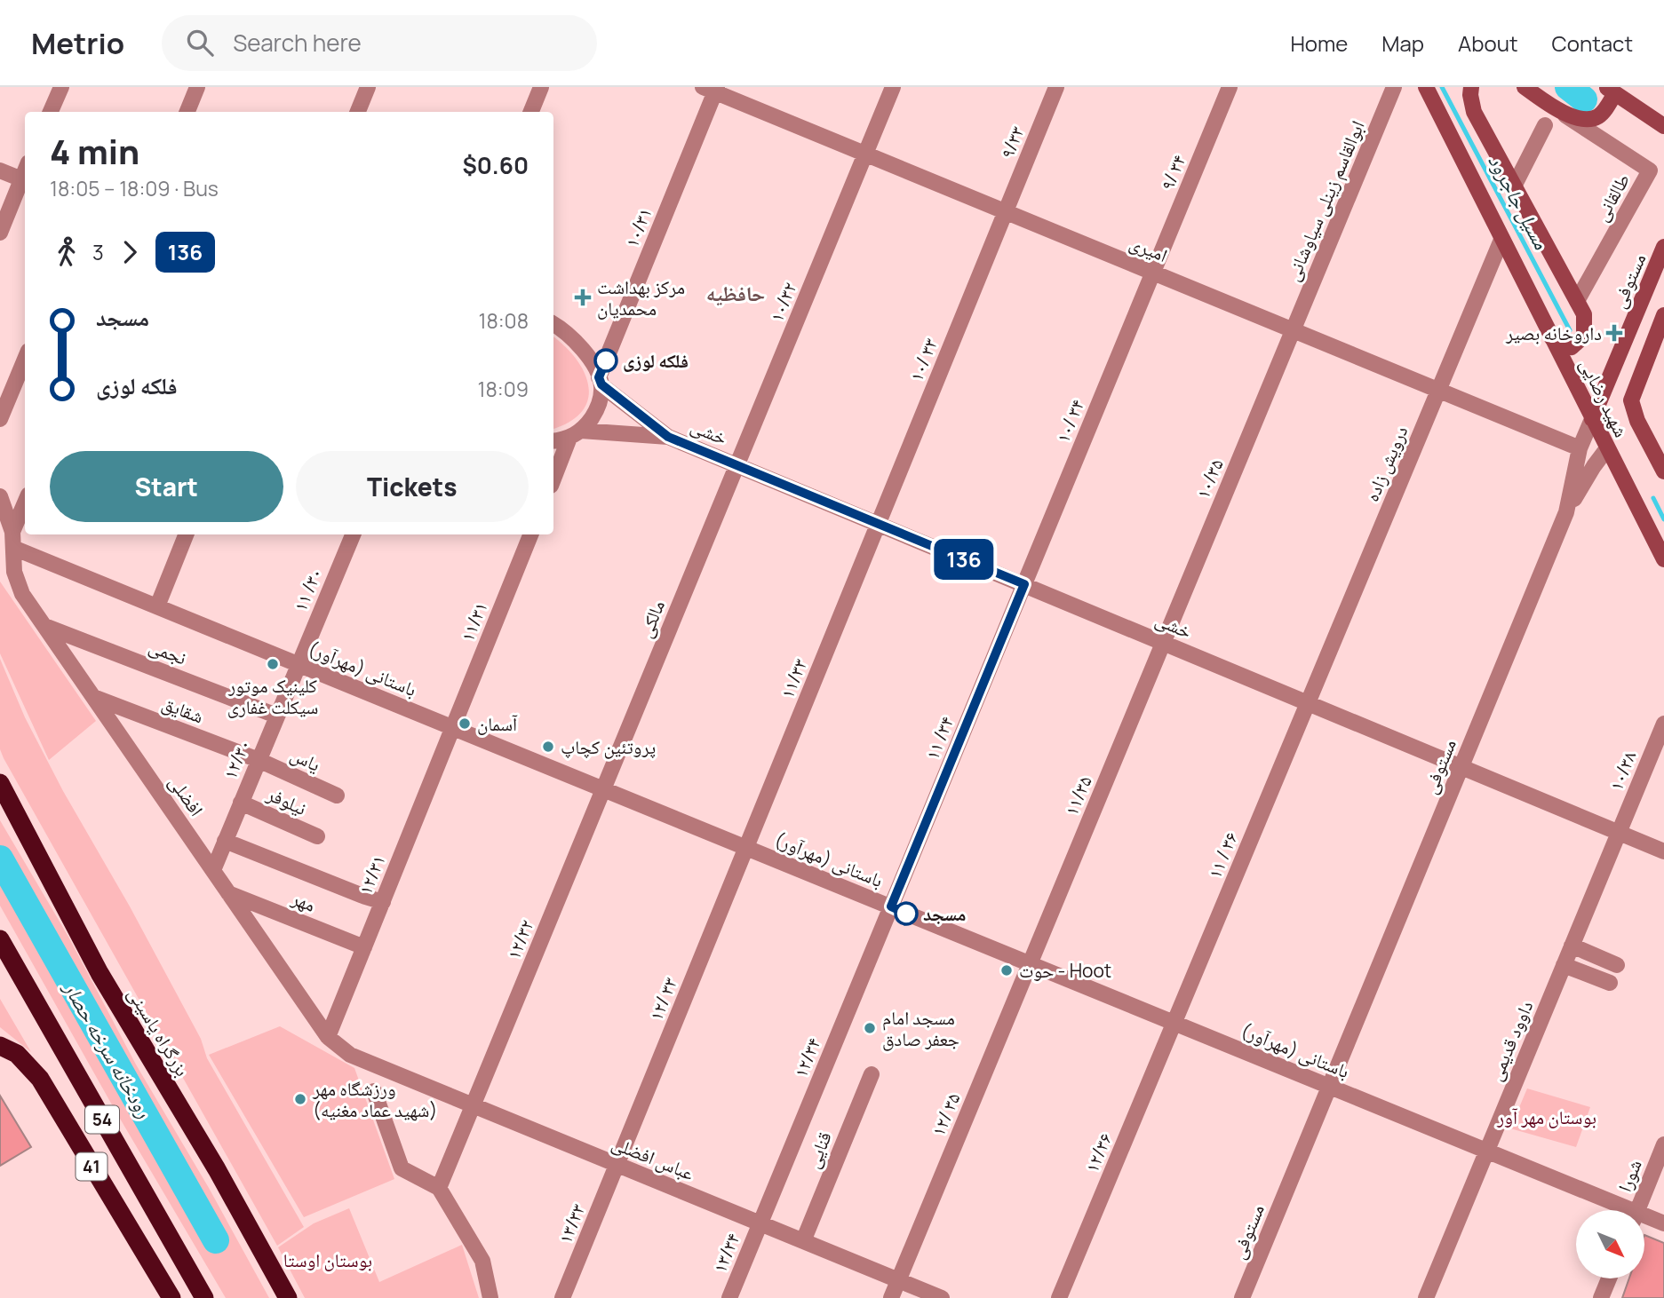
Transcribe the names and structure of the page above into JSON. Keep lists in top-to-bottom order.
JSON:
{
  "streets": {
    "highway": ["بزرگراه یاسینی", "54", "41"],
    "main road": ["مستوفی", "شهید رضایی"],
    "street": [
      "۹/۳۳",
      "۹/ ۳۴",
      "طالقانی",
      "ابوالقاسم زینلی سیاوشانی",
      "۱۰/۳۱",
      "امیری",
      "۱۰/۳۲",
      "۱۰/ ۳۳",
      "۱۰/ ۳۴",
      "خشی",
      "درویش زاده",
      "۱۰/۳۵",
      "۱۱ /۳۰",
      "مالکی",
      "۱۱/۳۱",
      "نجمی",
      "باستانی (مهرآور)",
      "۱۱/۳۳",
      "شقایق",
      "۱۱ /۳۴",
      "۱۲/۳۰",
      "یاس",
      "۱۰/۳۸",
      "افضلی",
      "۱۱/۳۵",
      "نیلوفر",
      "۱۱ / ۳۶",
      "۱۲/۳۱",
      "مهر",
      "۱۲/۳۲",
      "۱۲/ ۳۳",
      "داوود قدیمی",
      "۱۲/۳۴",
      "۱۲/ ۳۵",
      "قنایی",
      "۱۲/۳۶",
      "عباس افضلی",
      "شورا",
      "۱۳/۳۳",
      "۱۳/۳۴"
    ]
  },
  "crossings": [
    ["۹/۳۳", "امیری"],
    ["۹/۳۳", "۱۰/ ۳۳"],
    ["۹/ ۳۴", "امیری"],
    ["۹/ ۳۴", "۱۰/ ۳۴"],
    ["ابوالقاسم زینلی سیاوشانی", "امیری"],
    ["ابوالقاسم زینلی سیاوشانی", "۱۰/۳۵"],
    ["۱۰/۳۱", "امیری"],
    ["۱۰/۳۱", "خشی"],
    ["امیری", "مستوفی"],
    ["امیری", "۱۰/۳۲"],
    ["امیری", "۱۰/ ۳۳"],
    ["امیری", "۱۰/ ۳۴"],
    ["امیری", "درویش زاده"],
    ["امیری", "۱۰/۳۵"],
    ["مستوفی", "شهید رضایی"],
    ["مستوفی", "خشی"],
    ["مستوفی", "باستانی (مهرآور)"],
    ["۱۰/۳۲", "خشی"],
    ["۱۰/۳۲", "مالکی"],
    ["۱۰/ ۳۳", "خشی"],
    ["۱۰/ ۳۳", "۱۱/۳۳"],
    ["شهید رضایی", "درویش زاده"],
    ["۱۰/ ۳۴", "خشی"],
    ["۱۰/ ۳۴", "۱۱ /۳۴"],
    ["خشی", "درویش زاده"],
    ["خشی", "۱۰/۳۵"],
    ["خشی", "مالکی"],
    ["خشی", "۱۱/۳۳"],
    ["خشی", "۱۱ /۳۴"],
    ["خشی", "۱۰/۳۸"],
    ["خشی", "۱۱/۳۵"],
    ["خشی", "۱۱ / ۳۶"],
    ["خشی", "داوود قدیمی"],
    ["درویش زاده", "۱۱ / ۳۶"],
    ["۱۰/۳۵", "۱۱/۳۵"],
    ["۱۱ /۳۰", "باستانی (مهرآور)"],
    ["۱۱ /۳۰", "۱۲/۳۰"],
    ["مالکی", "باستانی (مهرآور)"],
    ["مالکی", "۱۲/۳۲"],
    ["۱۱/۳۱", "باستانی (مهرآور)"],
    ["۱۱/۳۱", "۱۲/۳۱"],
    ["نجمی", "۱۲/۳۰"],
    ["نجمی", "افضلی"],
    ["باستانی (مهرآور)", "۱۱/۳۳"],
    ["باستانی (مهرآور)", "۱۱ /۳۴"],
    ["باستانی (مهرآور)", "۱۲/۳۰"],
    ["باستانی (مهرآور)", "افضلی"],
    ["باستانی (مهرآور)", "۱۱/۳۵"],
    ["باستانی (مهرآور)", "۱۱ / ۳۶"],
    ["باستانی (مهرآور)", "۱۲/۳۱"],
    ["باستانی (مهرآور)", "۱۲/۳۲"],
    ["باستانی (مهرآور)", "۱۲/ ۳۳"],
    ["باستانی (مهرآور)", "داوود قدیمی"],
    ["باستانی (مهرآور)", "۱۲/۳۴"],
    ["باستانی (مهرآور)", "۱۲/ ۳۵"],
    ["باستانی (مهرآور)", "۱۲/۳۶"],
    ["۱۱/۳۳", "۱۲/ ۳۳"],
    ["شقایق", "۱۲/۳۰"],
    ["شقایق", "یاس"],
    ["شقایق", "افضلی"],
    ["۱۱ /۳۴", "۱۲/۳۴"],
    ["۱۲/۳۰", "یاس"],
    ["۱۲/۳۰", "افضلی"],
    ["۱۲/۳۰", "نیلوفر"],
    ["۱۰/۳۸", "داوود قدیمی"],
    ["افضلی", "۱۲/۳۱"],
    ["افضلی", "مهر"],
    ["افضلی", "عباس افضلی"],
    ["۱۱/۳۵", "۱۲/ ۳۵"],
    ["۱۱ / ۳۶", "۱۲/۳۶"],
    ["۱۲/۳۱", "مهر"],
    ["۱۲/۳۲", "عباس افضلی"],
    ["۱۲/ ۳۳", "عباس افضلی"],
    ["۱۲/ ۳۳", "۱۳/۳۳"],
    ["۱۲/۳۴", "عباس افضلی"],
    ["۱۲/۳۴", "۱۳/۳۴"],
    ["۱۲/ ۳۵", "عباس افضلی"],
    ["قنایی", "عباس افضلی"],
    ["عباس افضلی", "۱۳/۳۳"],
    ["عباس افضلی", "۱۳/۳۴"]
  ],
  "districts": ["حافظیه"],
  "water": ["مسیل جاجرود", "رودخانه سرخه حصار"],
  "parks": ["بوستان مهر آور", "بوستان اوستا"],
  "places": {
    "health": ["مرکز بهداشت محمدیان", "داروخانه بصیر"],
    "other": [
      "فلکه لوزی",
      "کلینیک موتور سیکلت غفاری",
      "آسمان",
      "پروتئین کچاپ",
      "مسجد",
      "حوت - Hoot",
      "مسجد امام جعفر صادق",
      "ورزشگاه مهر (شهید عماد مغنیه)"
    ]
  },
  "lines": ["bus line 136"],
  "north": "bottom right",
  "page": {
    "header": "Metrio",
    "search": "Search here",
    "nav": [
      "Home",
      "Map",
      "About",
      "Contact"
    ],
    "on_map": "136",
    "heading": ["4 min", "18:05 – 18:09 · Bus", "$0.60"],
    "legs": ["3", "136"],
    "list": [
      {
        "name": "مسجد",
        "value": "18:08"
      },
      {
        "name": "فلکه لوزی",
        "value": "18:09"
      }
    ],
    "buttons": ["Start", "Tickets"]
  }
}
